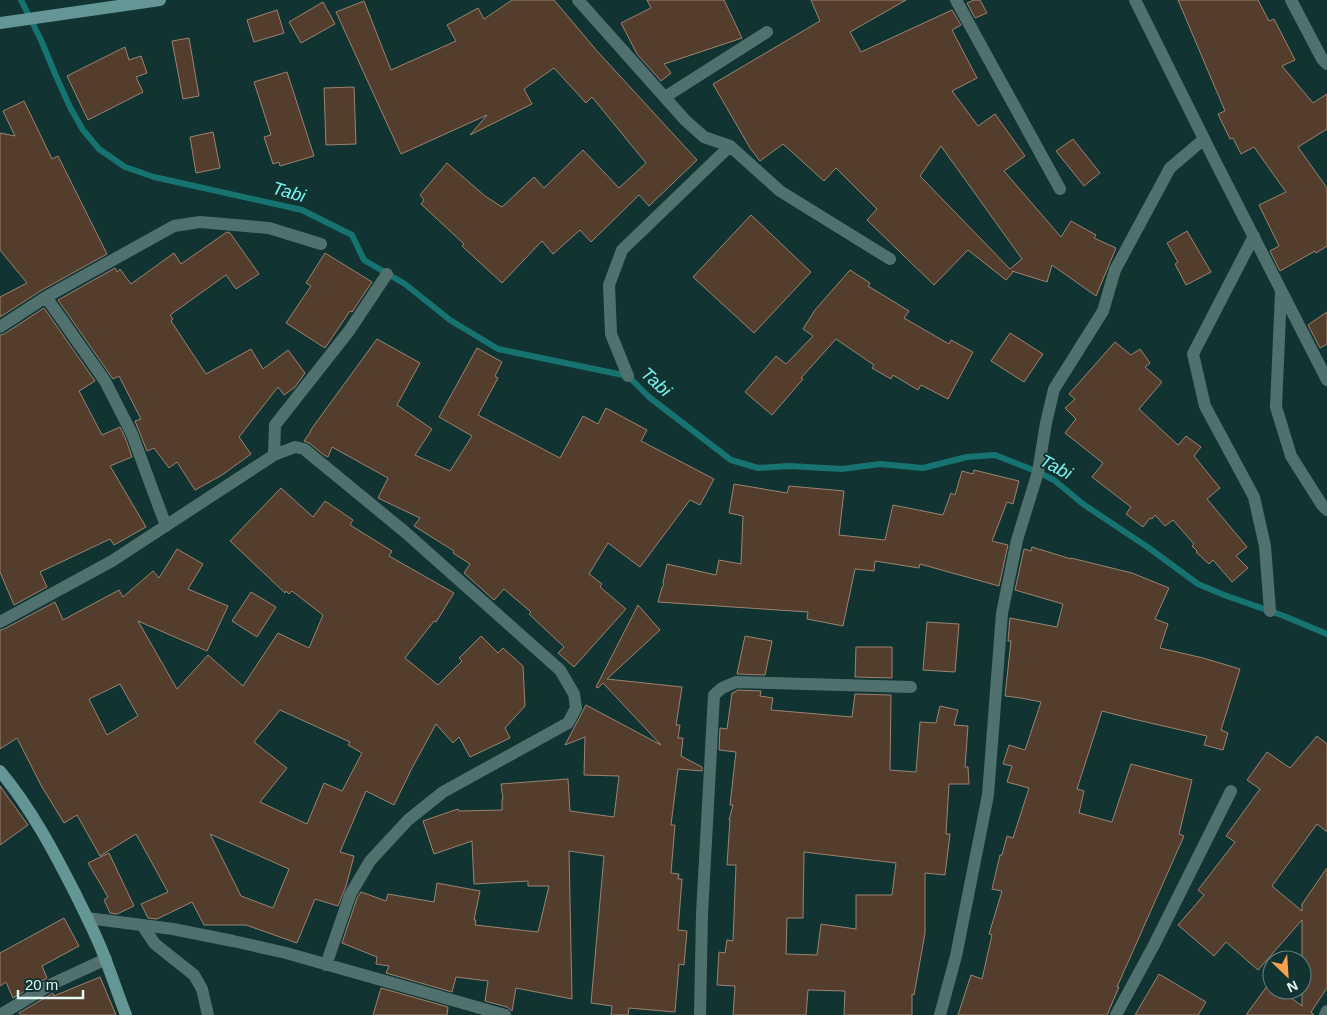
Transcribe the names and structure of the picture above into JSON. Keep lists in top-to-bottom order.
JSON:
{
  "water": ["Tabi"],
  "scale_bar": "20 m",
  "north": "bottom right"
}
